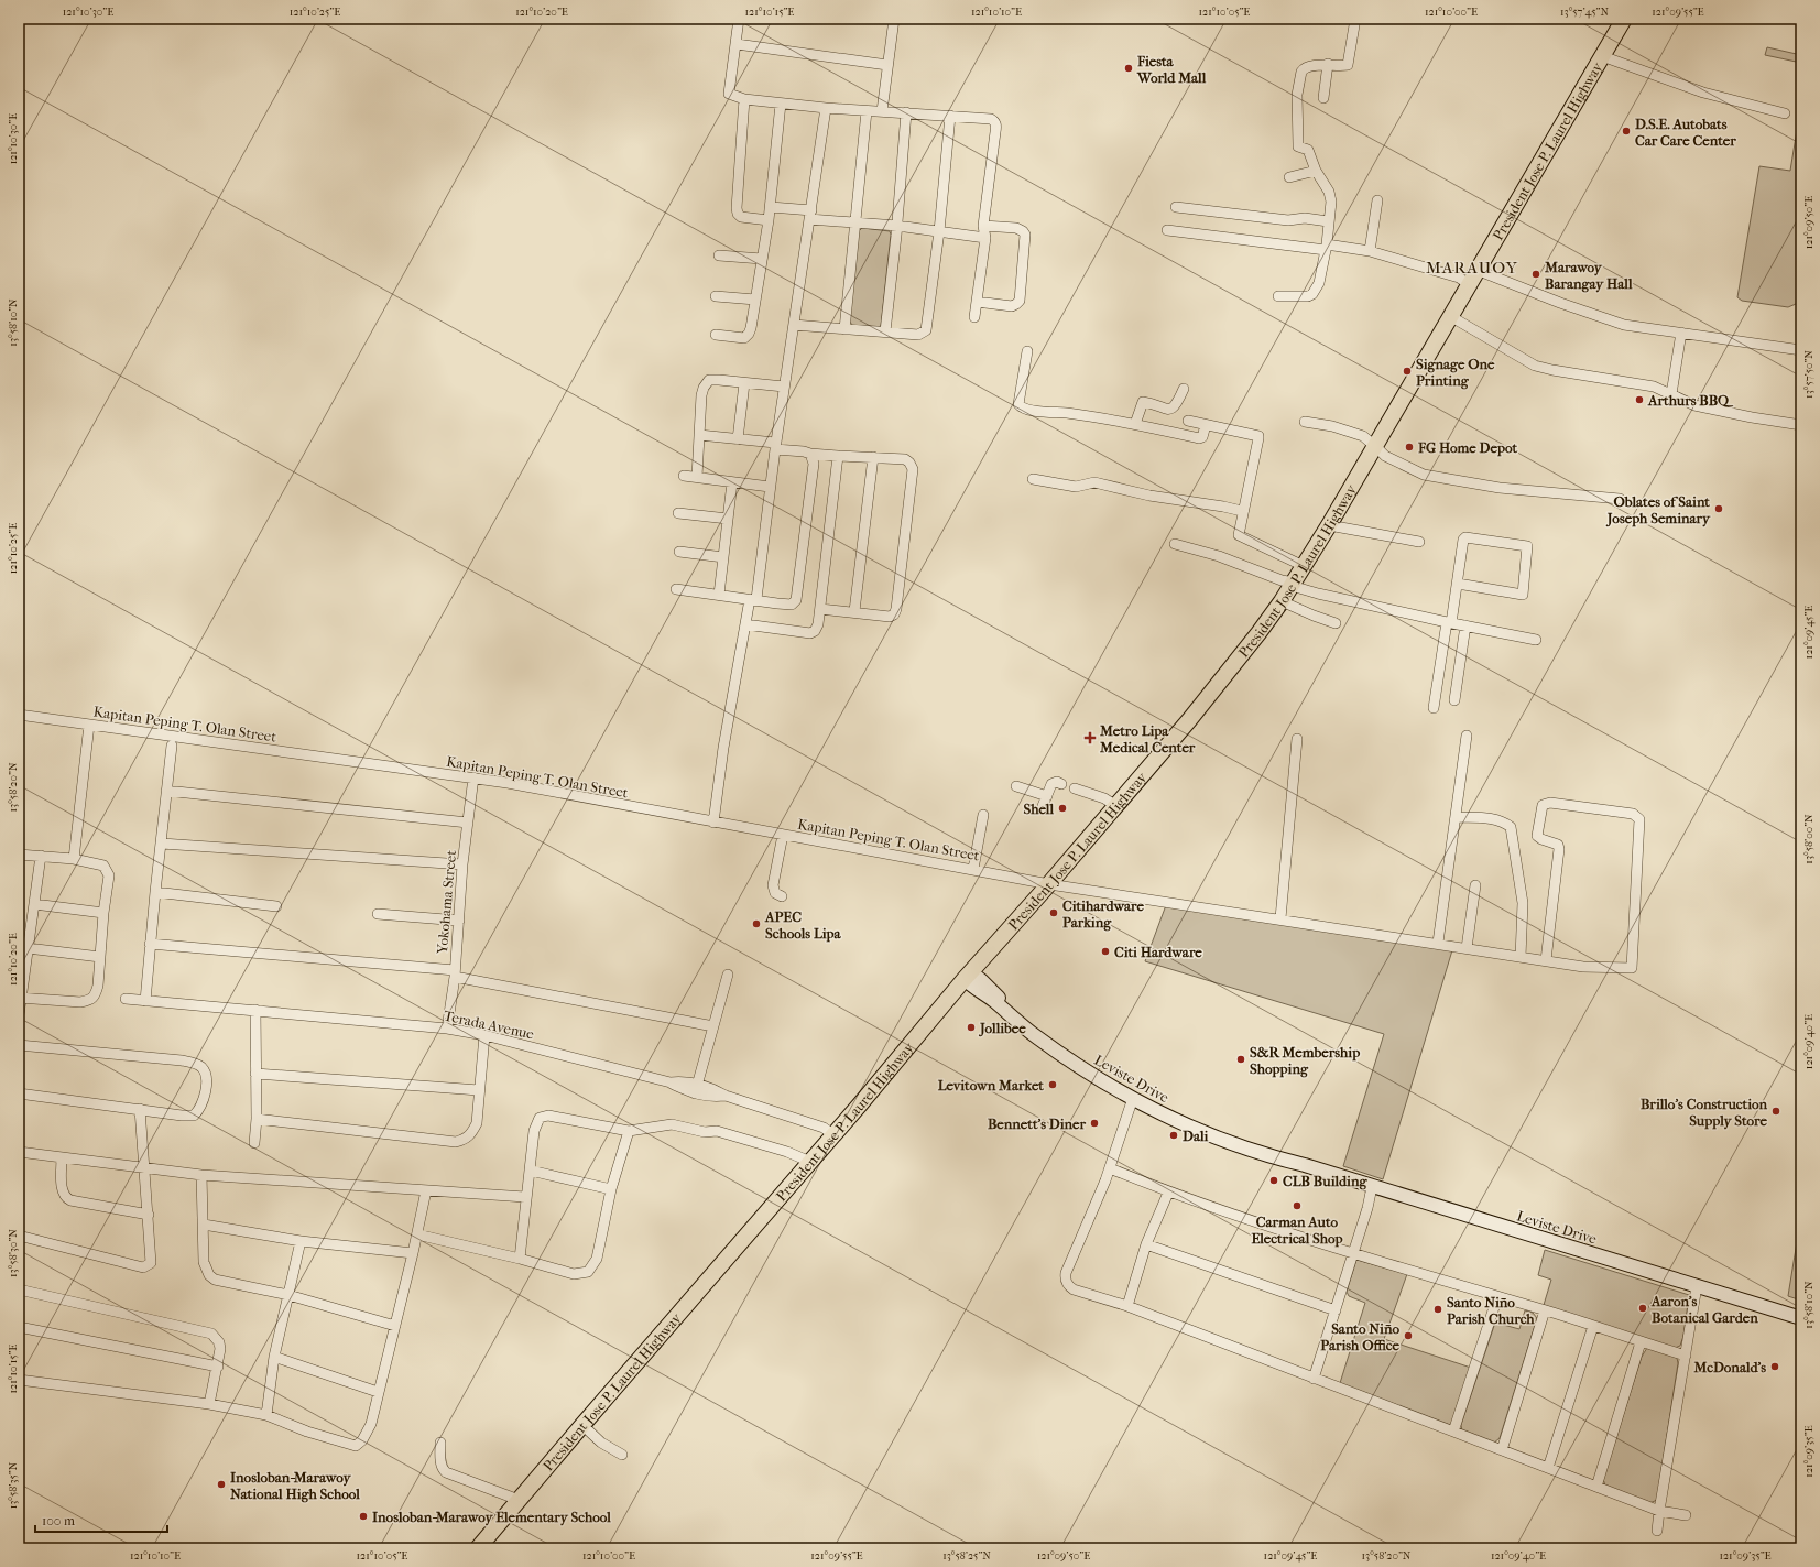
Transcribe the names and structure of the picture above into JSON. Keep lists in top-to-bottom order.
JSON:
{
  "streets": {
    "main road": ["President Jose P. Laurel Highway", "Leviste Drive"],
    "street": ["Kapitan Peping T. Olan Street", "Yokohama Street", "Terada Avenue"]
  },
  "crossings": [
    ["President Jose P. Laurel Highway", "Kapitan Peping T. Olan Street"],
    ["President Jose P. Laurel Highway", "Terada Avenue"],
    ["President Jose P. Laurel Highway", "Leviste Drive"],
    ["Kapitan Peping T. Olan Street", "Yokohama Street"],
    ["Yokohama Street", "Terada Avenue"]
  ],
  "districts": ["MARAUOY"],
  "places": {
    "other": [
      "Fiesta World Mall",
      "D.S.E. Autobats Car Care Center",
      "Marawoy Barangay Hall",
      "Signage One Printing",
      "Arthurs BBQ",
      "FG Home Depot",
      "Oblates of Saint Joseph Seminary",
      "Shell",
      "Citihardware Parking",
      "APEC Schools Lipa",
      "Citi Hardware",
      "Jollibee",
      "S&R Membership Shopping",
      "Levitown Market",
      "Brillo's Construction Supply Store",
      "Bennett's Diner",
      "Dali",
      "CLB Building",
      "Carman Auto Electrical Shop",
      "Aaron's Botanical Garden",
      "Santo Niño Parish Church",
      "Santo Niño Parish Office",
      "McDonald's",
      "Inosloban-Marawoy National High School",
      "Inosloban-Marawoy Elementary School"
    ],
    "health": ["Metro Lipa Medical Center"]
  },
  "scale_bar": "100 m",
  "coordinates": [
    "121°10'30\"E",
    "121°10'25\"E",
    "121°10'20\"E",
    "121°10'15\"E",
    "121°10'10\"E",
    "121°10'05\"E",
    "121°10'00\"E",
    "13°57'45\"N",
    "121°09'55\"E",
    "121°09'50\"E",
    "13°58'10\"N",
    "13°57'50\"N",
    "121°09'45\"E",
    "13°58'20\"N",
    "13°58'00\"N",
    "121°09'40\"E",
    "13°58'30\"N",
    "121°09'35\"E",
    "13°58'35\"N",
    "13°58'25\"N"
  ]
}
